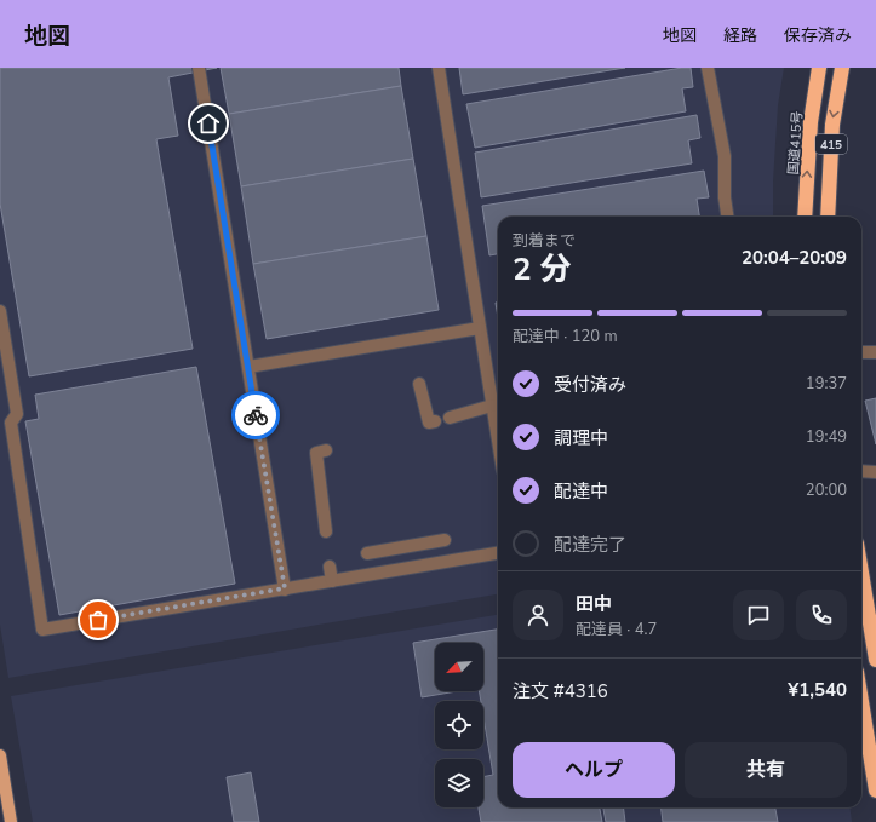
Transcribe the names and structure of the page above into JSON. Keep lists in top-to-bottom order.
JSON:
{
  "streets": {
    "highway": ["国道415号", "415"]
  },
  "north": "bottom left",
  "page": {
    "header": "地図",
    "nav": ["地図", "経路", "保存済み"],
    "heading": ["2 分", "到着まで", "20:04–20:09"],
    "panel": [
      "田中",
      "配達員 · 4.7",
      "注文 #4316",
      "¥1,540"
    ],
    "bar": "配達中 · 120 m",
    "list": [
      ["受付済み", "19:37"],
      ["調理中", "19:49"],
      ["配達中", "20:00"],
      "配達完了"
    ],
    "buttons": ["ヘルプ", "共有"]
  }
}
